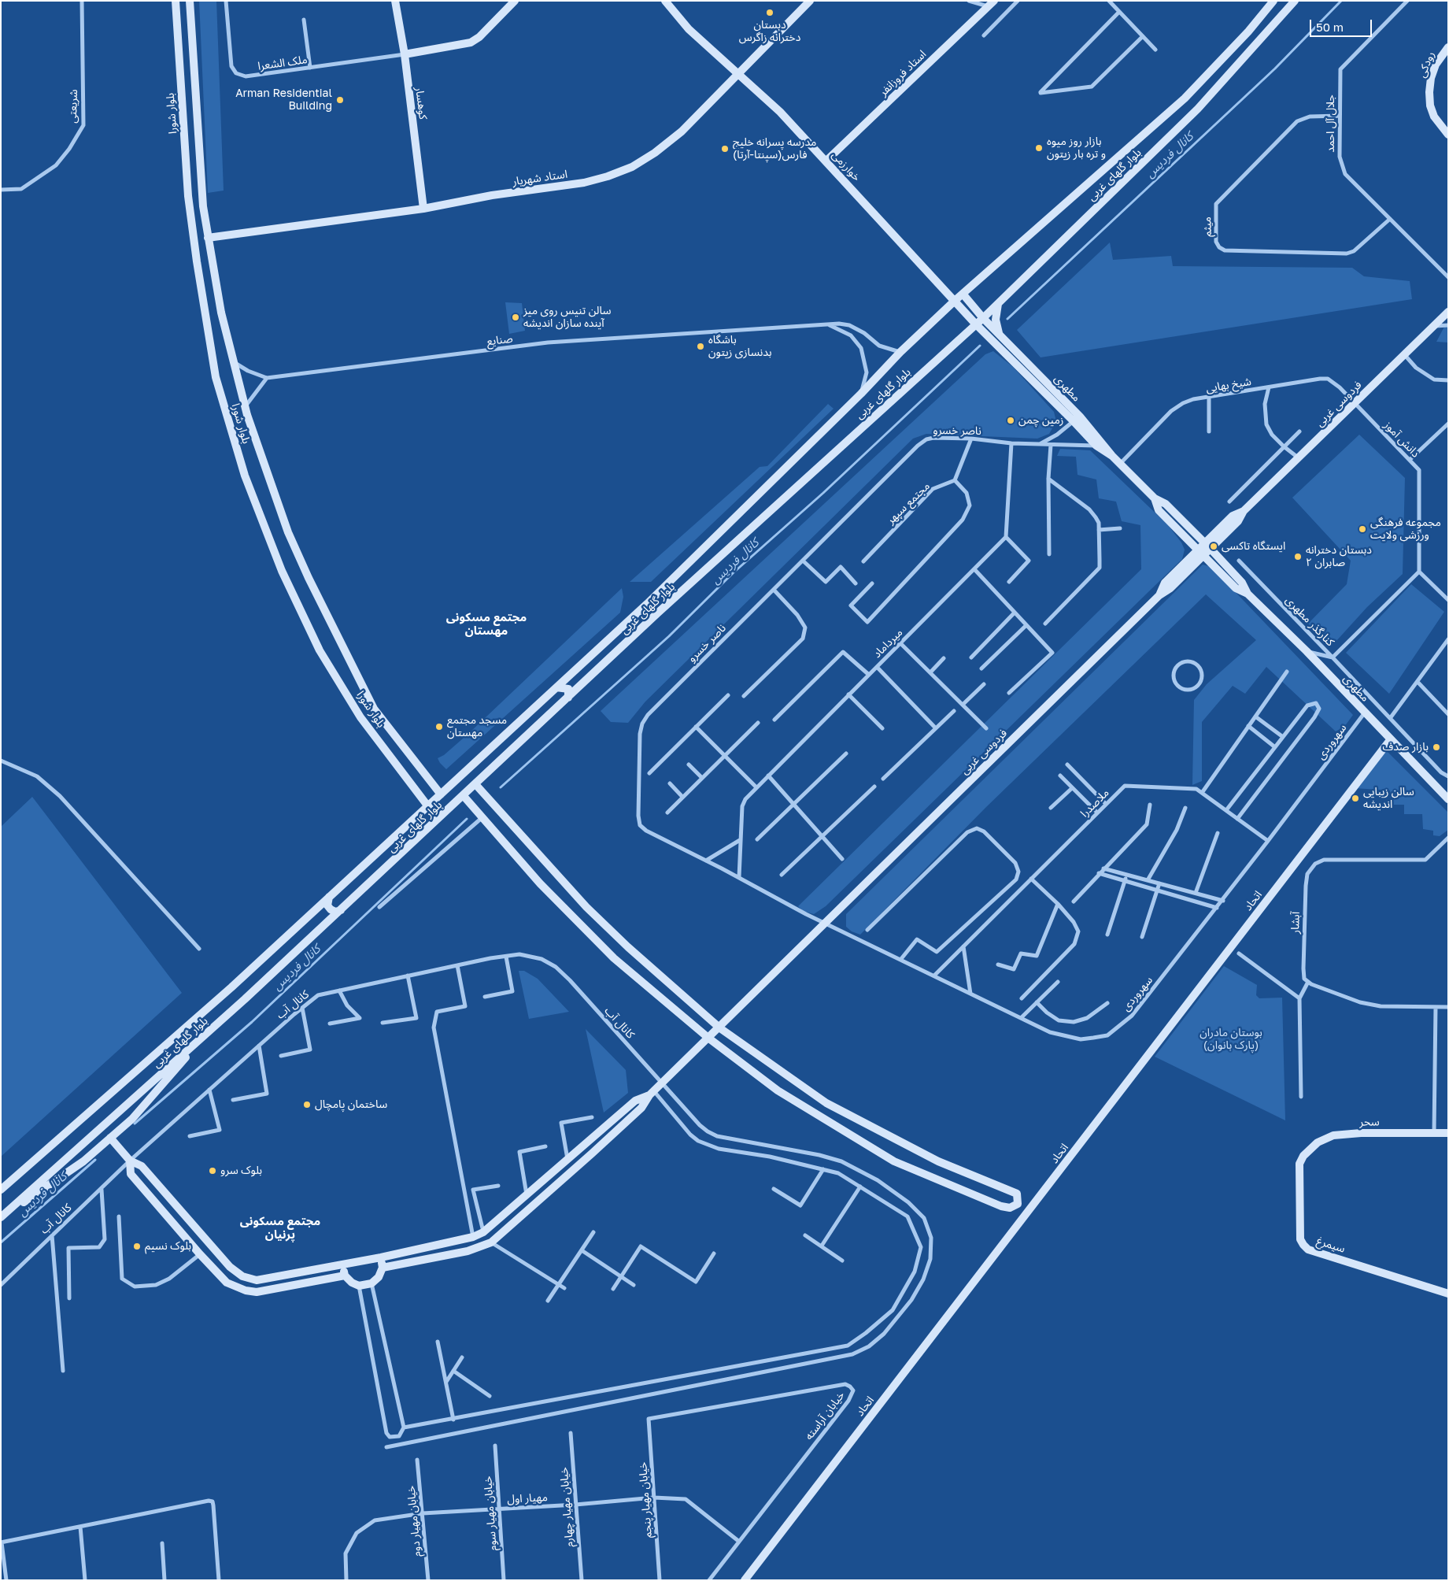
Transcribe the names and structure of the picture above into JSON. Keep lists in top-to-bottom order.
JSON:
{
  "streets": {
    "main road": [
      "رودکی",
      "استاد فروزانفر",
      "کوهسار",
      "بلوار شورا",
      "خوارزمی",
      "بلوار گلهای غربی",
      "استاد شهریار",
      "مطهری",
      "فردوسی غربی",
      "اتحاد",
      "سحر",
      "سیمرغ"
    ],
    "street": [
      "ملک الشعرا",
      "شریعتی",
      "جلال آل احمد",
      "میثم",
      "صنایع",
      "شیخ بهایی",
      "ناصر خسرو",
      "دانش آموز",
      "مجتمع سپهر",
      "کنارگذر مطهری",
      "میرداماد",
      "سهروردی",
      "ملاصدرا",
      "آبشار",
      "کانال آب",
      "خیابان آراسته",
      "مهیار اول",
      "خیابان مهیار پنجم",
      "خیابان مهیار چهارم",
      "خیابان مهیار سوم",
      "خیابان مهیار دوم"
    ]
  },
  "crossings": [
    ["ملک الشعرا", "کوهسار"],
    ["استاد فروزانفر", "خوارزمی"],
    ["کوهسار", "استاد شهریار"],
    ["بلوار شورا", "بلوار گلهای غربی"],
    ["بلوار شورا", "استاد شهریار"],
    ["جلال آل احمد", "میثم"],
    ["خوارزمی", "بلوار گلهای غربی"],
    ["خوارزمی", "استاد شهریار"],
    ["خوارزمی", "مطهری"],
    ["بلوار گلهای غربی", "صنایع"],
    ["بلوار گلهای غربی", "مطهری"],
    ["شیخ بهایی", "مطهری"],
    ["شیخ بهایی", "فردوسی غربی"],
    ["شیخ بهایی", "دانش آموز"],
    ["مطهری", "فردوسی غربی"],
    ["مطهری", "ناصر خسرو"],
    ["مطهری", "سهروردی"],
    ["مطهری", "اتحاد"],
    ["فردوسی غربی", "ناصر خسرو"],
    ["فردوسی غربی", "دانش آموز"],
    ["فردوسی غربی", "سهروردی"],
    ["فردوسی غربی", "کانال آب"],
    ["ناصر خسرو", "میرداماد"],
    ["ناصر خسرو", "سهروردی"],
    ["دانش آموز", "کنارگذر مطهری"],
    ["سهروردی", "ملاصدرا"],
    ["سحر", "سیمرغ"],
    ["خیابان آراسته", "مهیار اول"],
    ["خیابان آراسته", "خیابان مهیار پنجم"],
    ["مهیار اول", "خیابان مهیار پنجم"],
    ["مهیار اول", "خیابان مهیار چهارم"],
    ["مهیار اول", "خیابان مهیار سوم"],
    ["مهیار اول", "خیابان مهیار دوم"]
  ],
  "districts": ["مجتمع مسکونی مهستان", "مجتمع مسکونی پرنیان"],
  "water": ["کانال فردیس"],
  "parks": ["بوستان مادران (پارک بانوان)"],
  "places": [
    "دبستان دخترانه زاگرس",
    "Arman Residential Building",
    "بازار روز میوه و تره بار زیتون",
    "مدرسه پسرانه خلیج فارس(سپنتا-آرتا)",
    "سالن تنیس روی میز آینده سازان اندیشه",
    "باشگاه بدنسازی زیتون",
    "زمین چمن",
    "مجموعه فرهنگی ورزشی ولایت",
    "ایستگاه تاکسی",
    "دبستان دخترانه صابران ۲",
    "مسجد مجتمع مهستان",
    "بازار صدف",
    "سالن زیبایی اندیشه",
    "ساختمان پامچال",
    "بلوک سرو",
    "بلوک نسیم"
  ],
  "scale_bar": "50 m"
}
